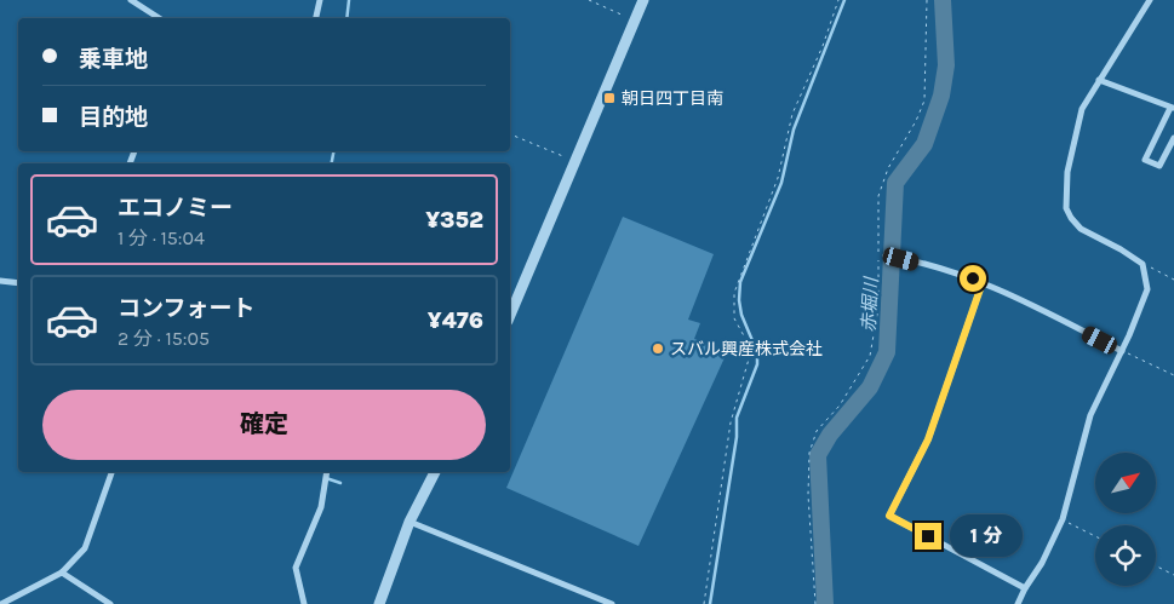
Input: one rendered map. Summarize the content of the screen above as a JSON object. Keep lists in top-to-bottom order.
{
  "water": ["赤堀川"],
  "places": {
    "transit": ["朝日四丁目南"],
    "other": ["スバル興産株式会社"]
  },
  "north": "top right",
  "page": {
    "banner": ["乗車地", "目的地"],
    "list": [
      {
        "name": "エコノミー",
        "note": "1 分 · 15:04",
        "value": "¥352"
      },
      {
        "name": "コンフォート",
        "note": "2 分 · 15:05",
        "value": "¥476"
      }
    ],
    "buttons": "確定",
    "bubble": "1 分"
  }
}
